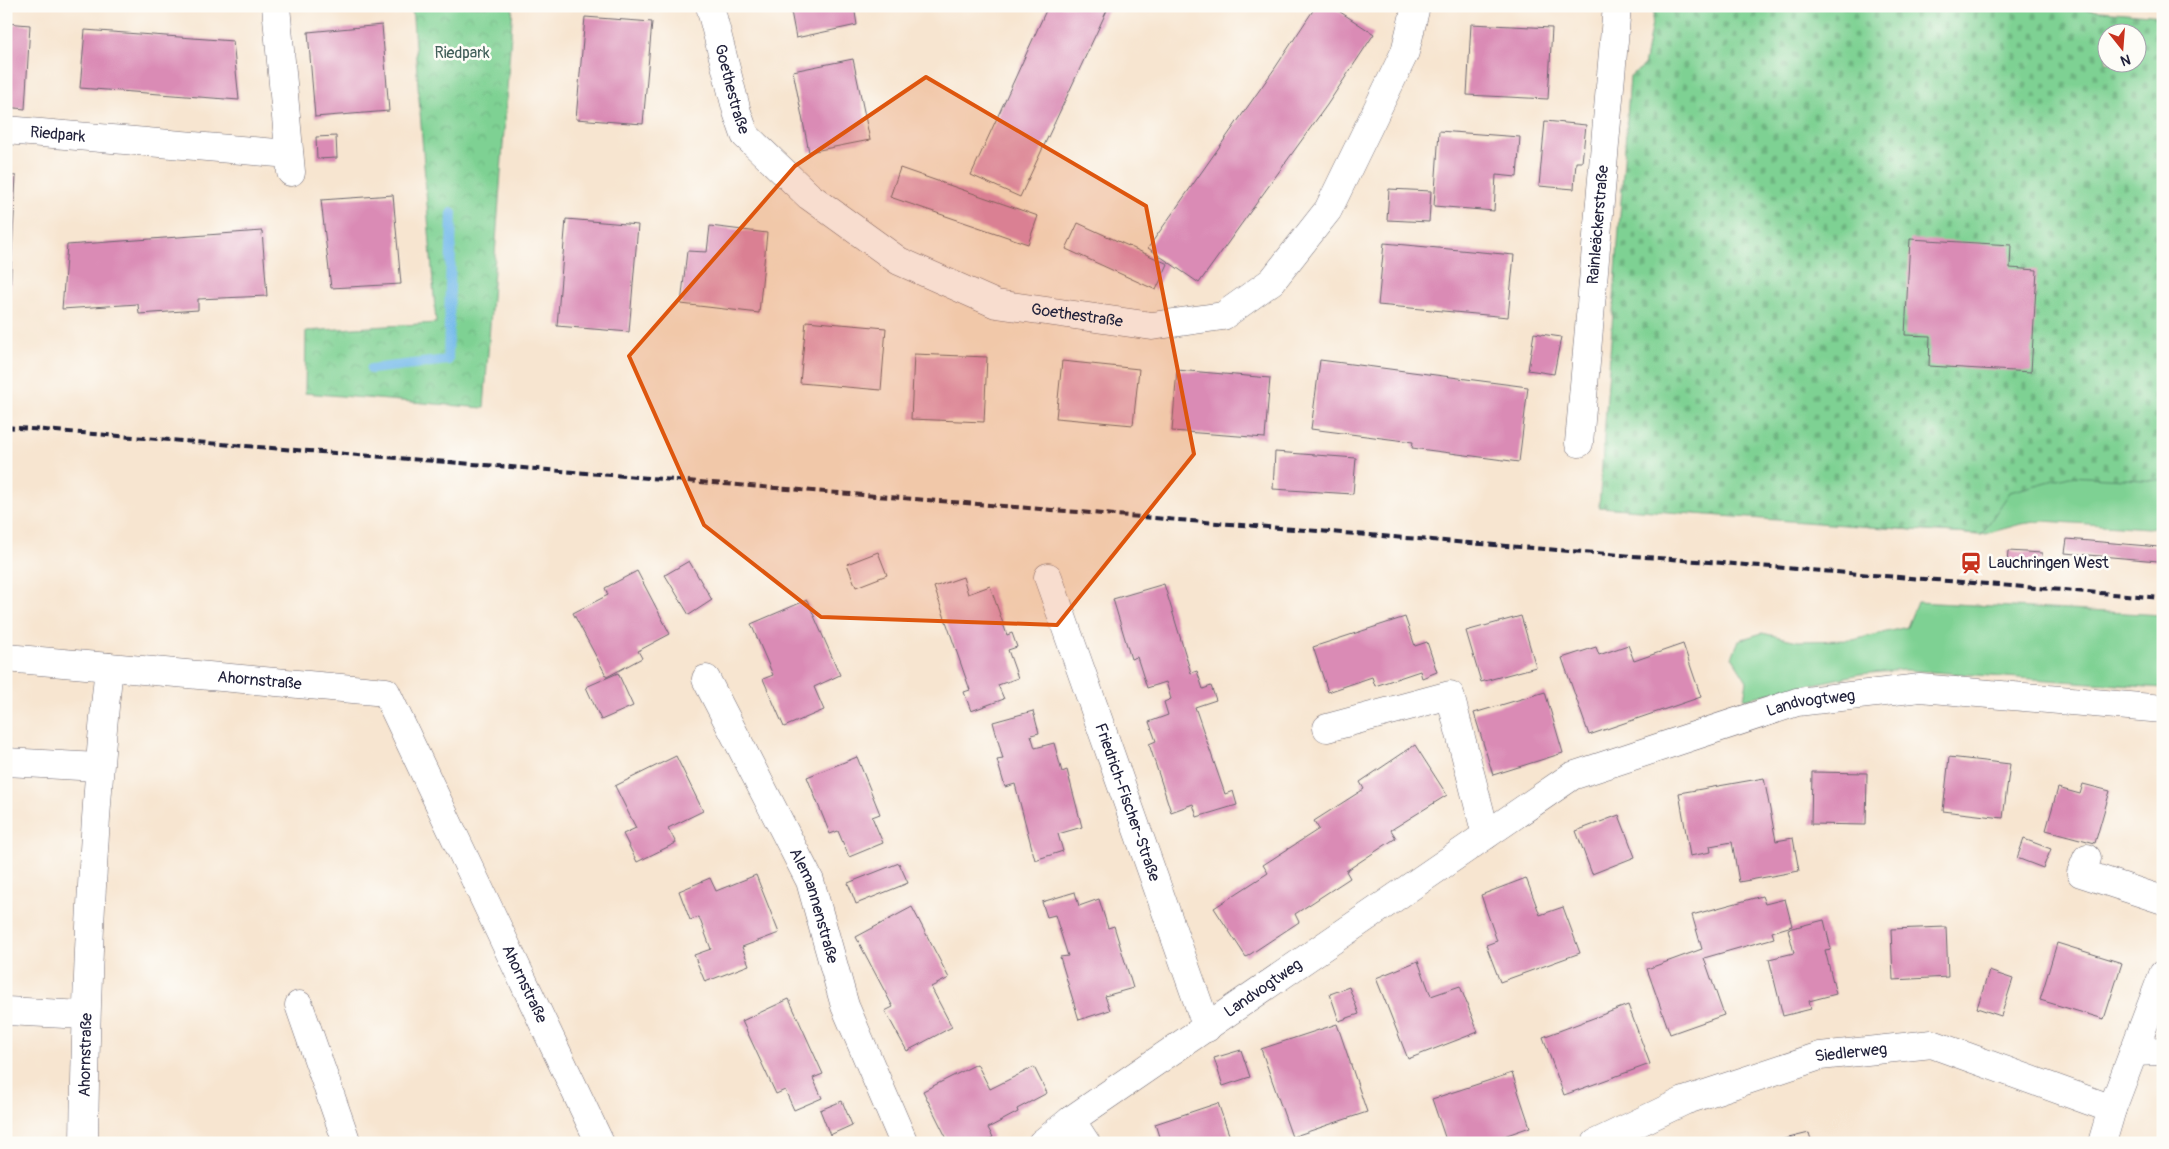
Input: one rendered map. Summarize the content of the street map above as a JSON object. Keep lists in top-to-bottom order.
{
  "streets": {
    "street": [
      "Goethestraße",
      "Riedpark",
      "Rainleäckerstraße",
      "Ahornstraße",
      "Landvogtweg",
      "Friedrich-Fischer-Straße",
      "Alemannenstraße",
      "Siedlerweg"
    ]
  },
  "crossings": [
    ["Landvogtweg", "Friedrich-Fischer-Straße"]
  ],
  "parks": ["Riedpark"],
  "places": {
    "station": ["Lauchringen West"]
  },
  "north": "bottom"
}
